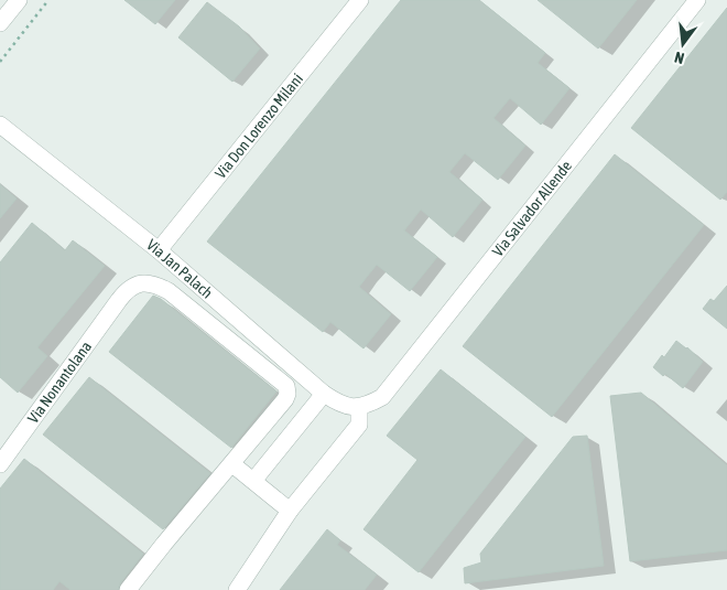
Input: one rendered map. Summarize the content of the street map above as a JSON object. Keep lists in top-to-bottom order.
{
  "streets": {
    "street": [
      "Via Don Lorenzo Milani",
      "Via Salvador Allende",
      "Via Jan Palach",
      "Via Nonantolana"
    ]
  },
  "crossings": [
    ["Via Don Lorenzo Milani", "Via Jan Palach"],
    ["Via Salvador Allende", "Via Jan Palach"]
  ],
  "north": "bottom"
}
